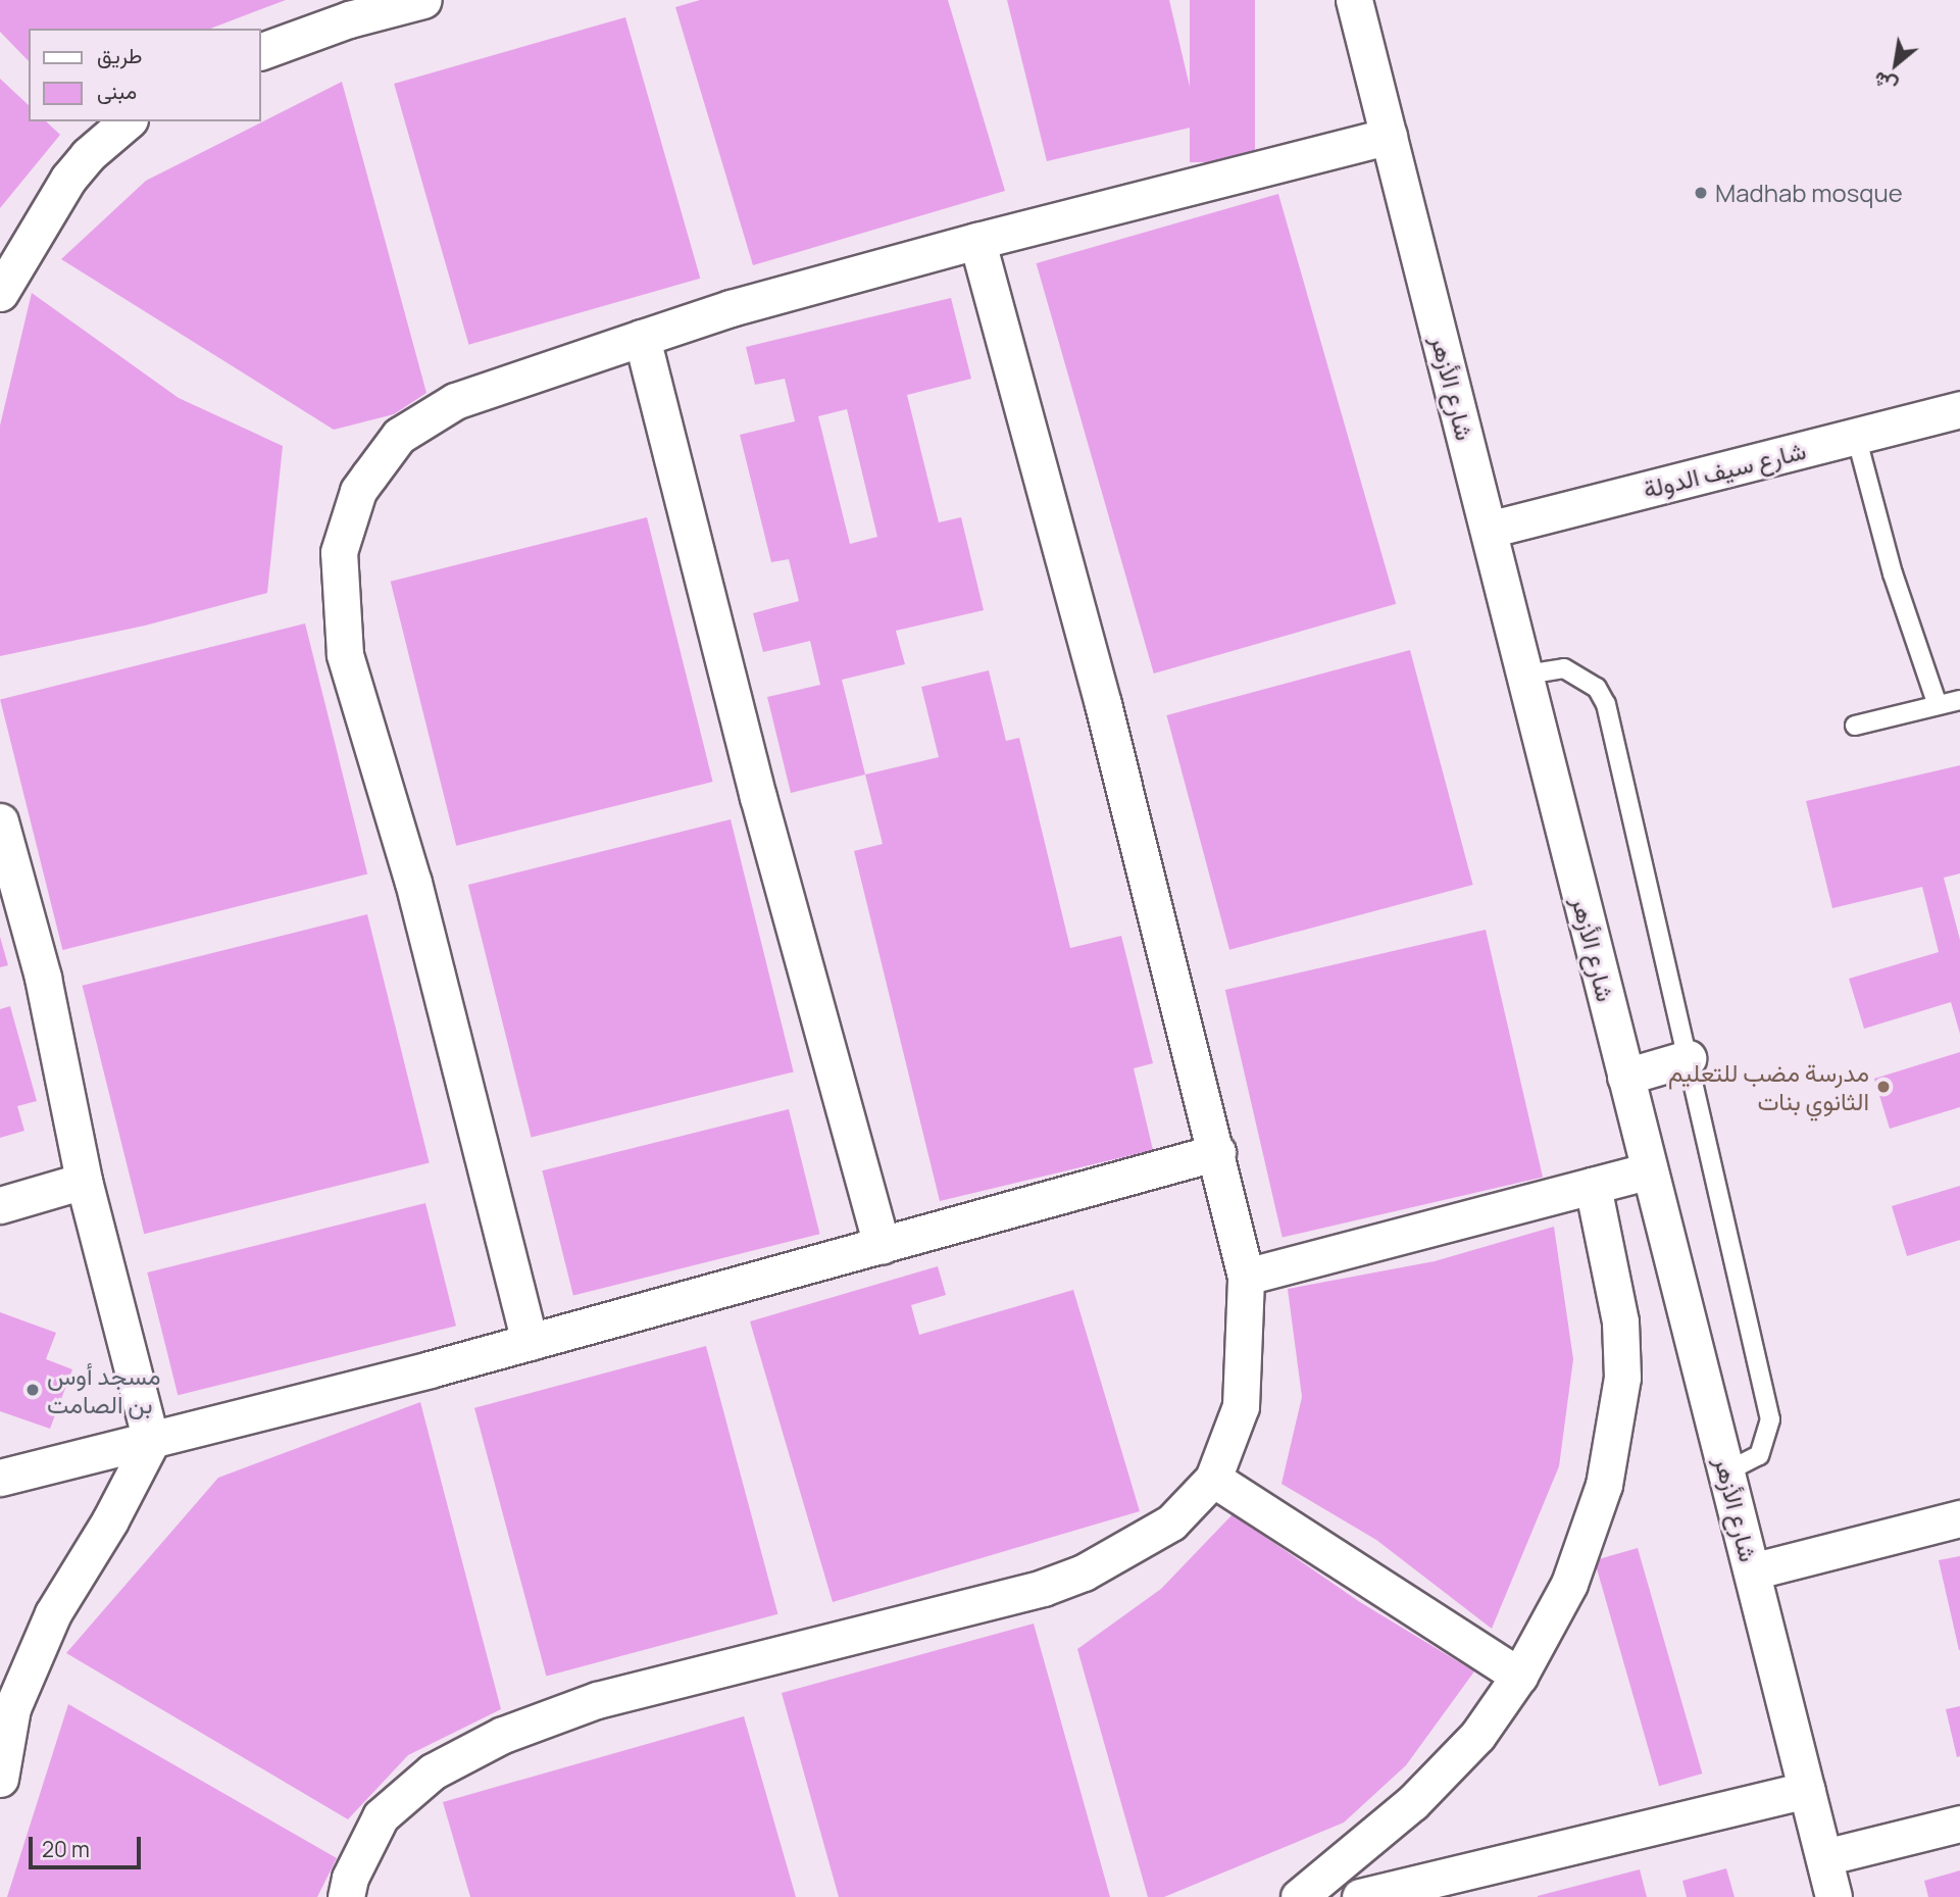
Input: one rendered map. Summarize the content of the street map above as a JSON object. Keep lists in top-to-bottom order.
{
  "streets": {
    "street": ["شارع الأزهر", "شارع سيف الدولة"]
  },
  "crossings": [
    ["شارع الأزهر", "شارع سيف الدولة"]
  ],
  "places": ["Madhab mosque", "مدرسة مضب للتعليم الثانوي بنات", "مسجد أوس بن الصامت"],
  "legend": ["طريق", "مبنى"],
  "scale_bar": "20 m",
  "north": "bottom left"
}
